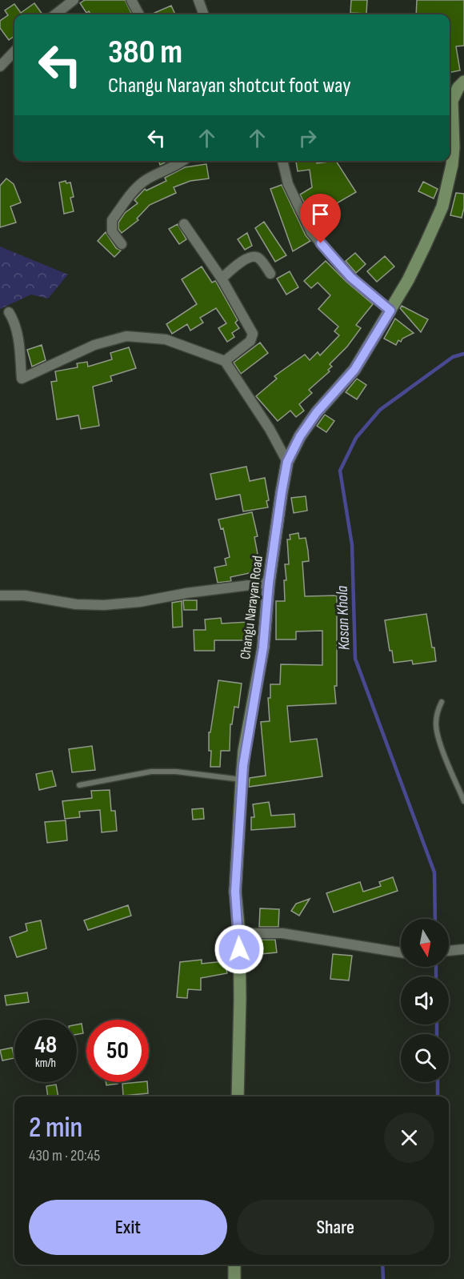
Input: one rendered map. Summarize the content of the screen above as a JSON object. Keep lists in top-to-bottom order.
{
  "streets": {
    "main road": ["Changu Narayan Road"]
  },
  "water": ["Kasan Khola"],
  "north": "bottom",
  "page": {
    "turn": ["380 m", "Changu Narayan shotcut foot way"],
    "speed": "48 km/h",
    "limit": "50",
    "heading": ["2 min", "430 m · 20:45"],
    "buttons": ["Exit", "Share"]
  }
}
